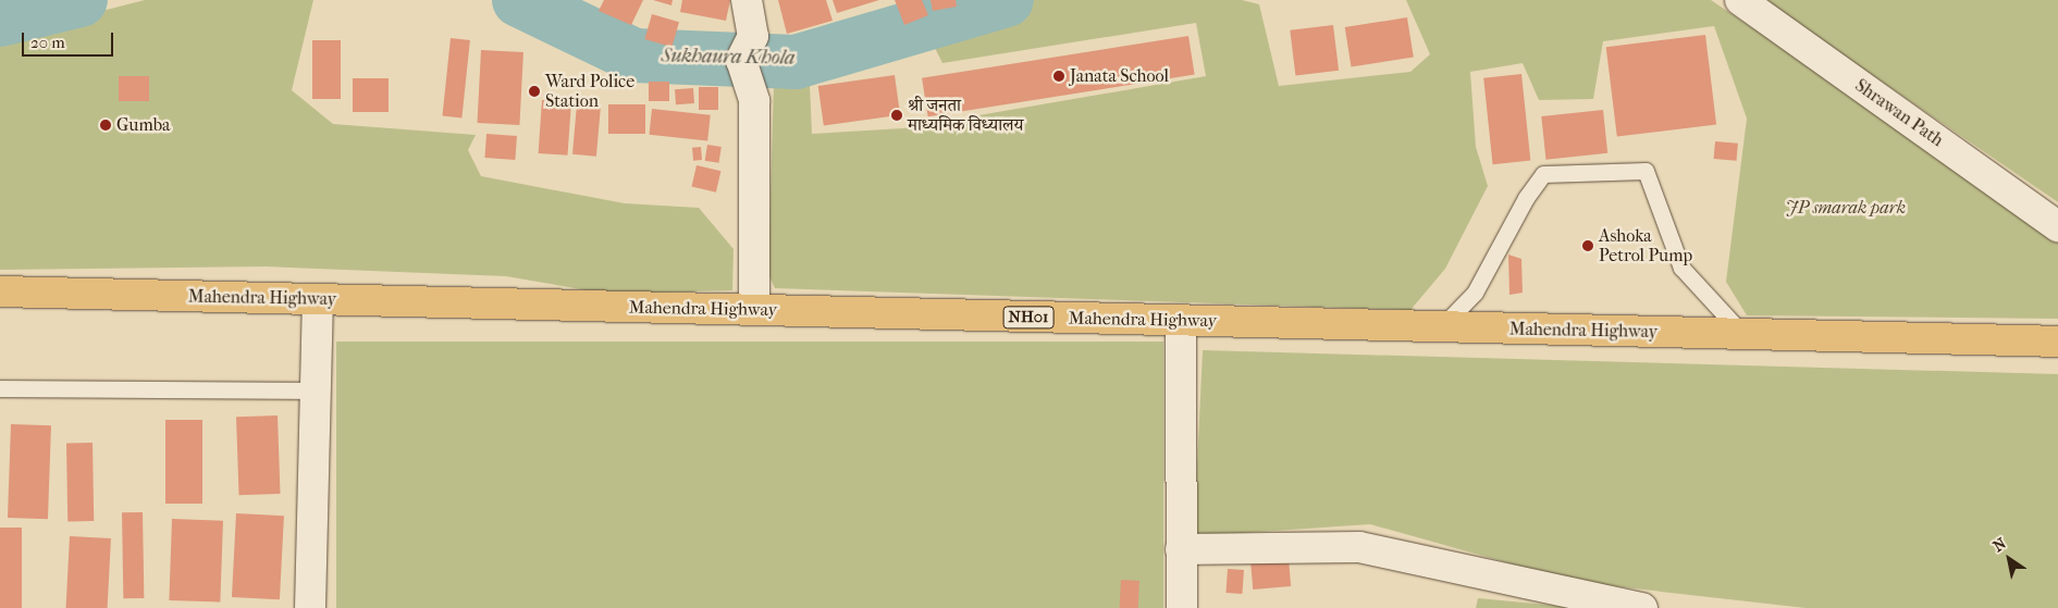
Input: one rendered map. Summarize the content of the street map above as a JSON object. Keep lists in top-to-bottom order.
{
  "streets": {
    "highway": ["Mahendra Highway", "NH01"],
    "street": ["Shrawan Path"]
  },
  "water": ["Sukhaura Khola"],
  "parks": ["JP smarak park"],
  "places": [
    "Janata School",
    "Ward Police Station",
    "श्री जनता माध्यमिक विध्यालय",
    "Gumba",
    "Ashoka Petrol Pump"
  ],
  "scale_bar": "20 m",
  "north": "top left"
}
